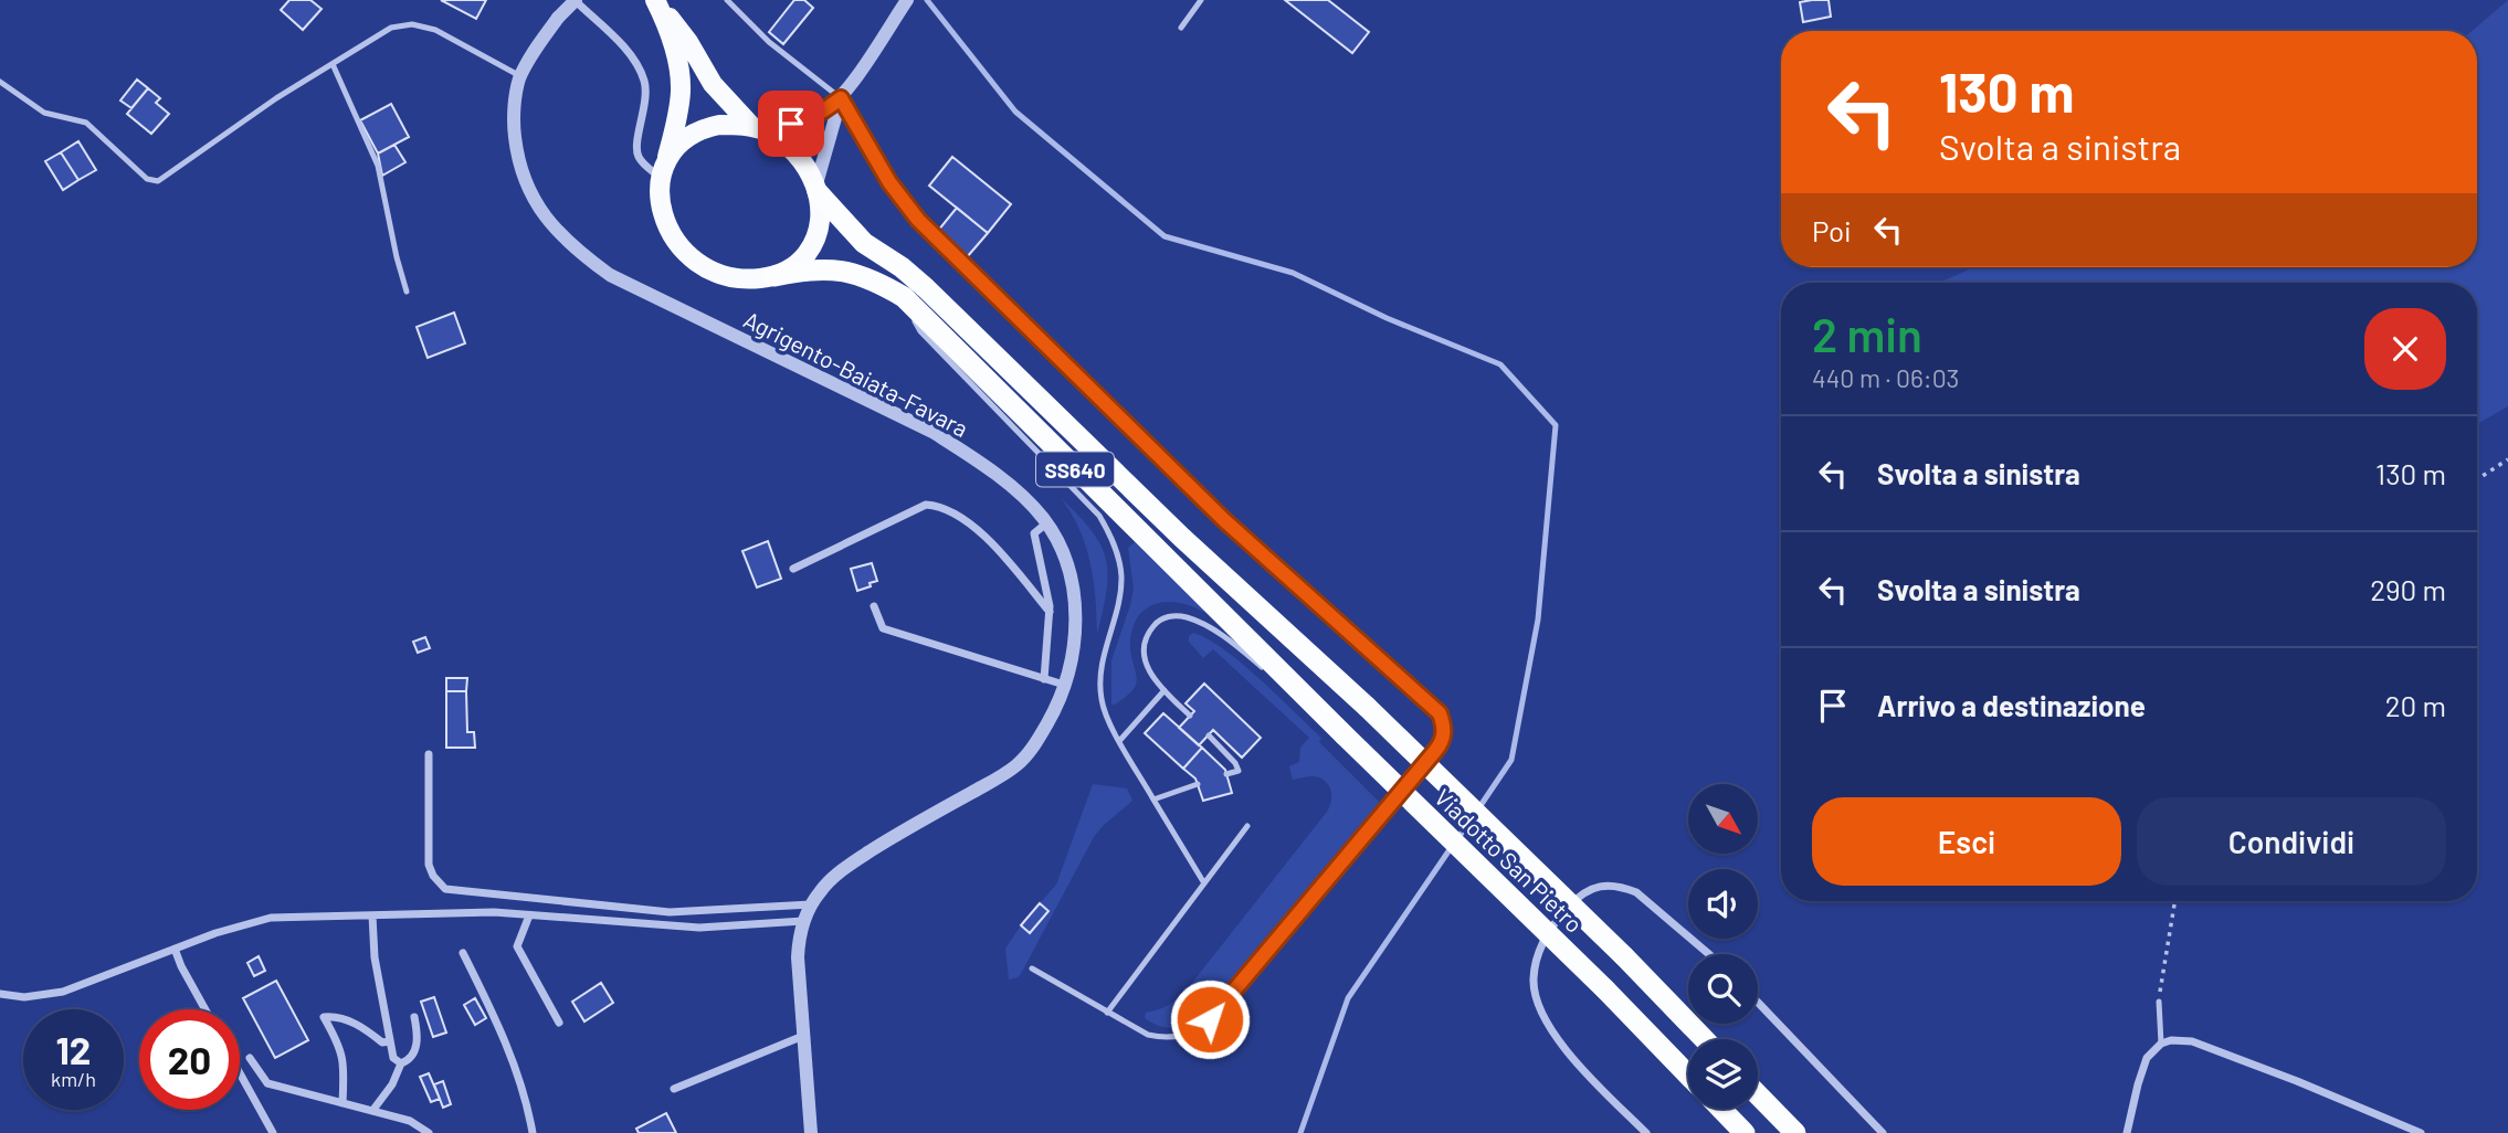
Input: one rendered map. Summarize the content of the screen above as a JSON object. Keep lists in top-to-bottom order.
{
  "streets": {
    "highway": ["SS640", "Viadotto San Pietro"],
    "street": ["Agrigento-Baiata-Favara"]
  },
  "crossings": [
    ["SS640", "Viadotto San Pietro"]
  ],
  "north": "bottom right",
  "page": {
    "turn": ["130 m", "Svolta a sinistra"],
    "then": "Poi",
    "heading": ["2 min", "440 m · 06:03"],
    "list": [
      {
        "name": "Svolta a sinistra",
        "value": "130 m"
      },
      {
        "name": "Svolta a sinistra",
        "value": "290 m"
      },
      {
        "name": "Arrivo a destinazione",
        "value": "20 m"
      }
    ],
    "buttons": ["Esci", "Condividi"],
    "speed": "12 km/h",
    "limit": "20"
  }
}
